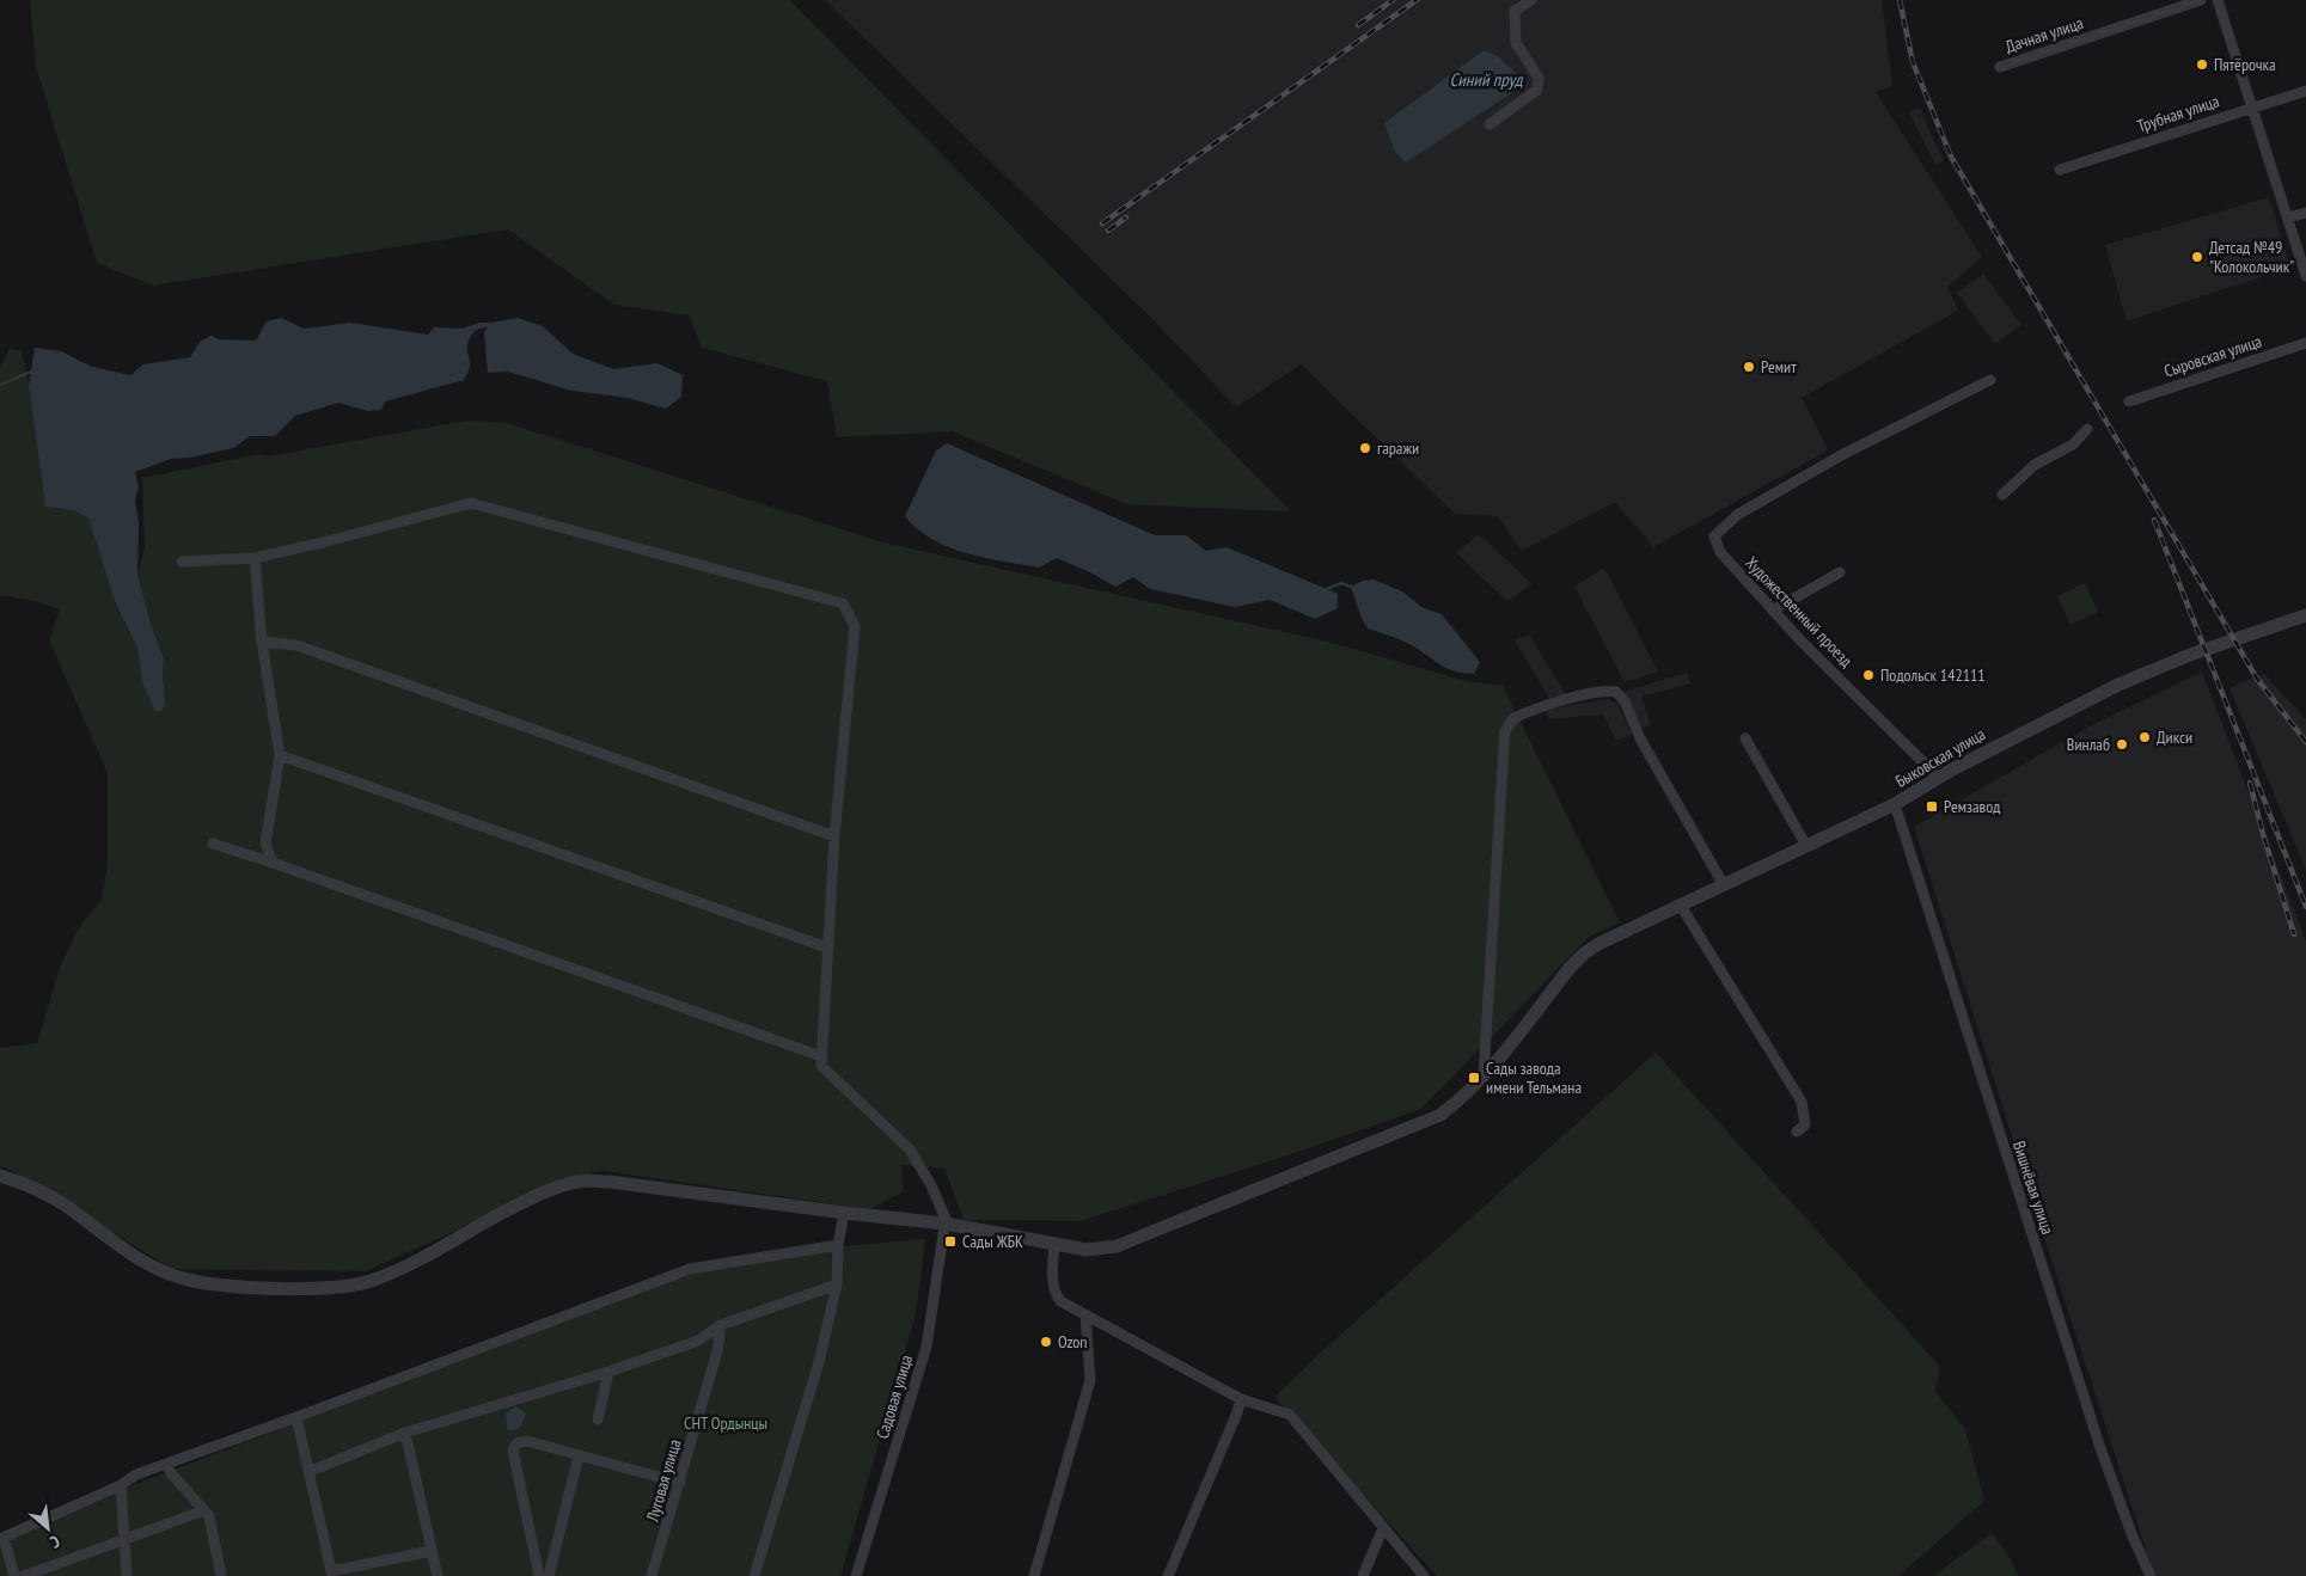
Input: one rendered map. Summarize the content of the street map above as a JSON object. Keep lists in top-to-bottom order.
{
  "streets": {
    "street": [
      "Дачная улица",
      "Трубная улица",
      "Сыровская улица",
      "Художественный проезд",
      "Быковская улица",
      "Вишнёвая улица",
      "Садовая улица",
      "Луговая улица"
    ]
  },
  "crossings": [
    ["Художественный проезд", "Быковская улица"],
    ["Быковская улица", "Вишнёвая улица"],
    ["Быковская улица", "Садовая улица"]
  ],
  "water": ["Синий пруд"],
  "parks": ["СНТ Ордынцы"],
  "places": {
    "other": [
      "Пятёрочка",
      "Детсад №49 \"Колокольчик\"",
      "Ремит",
      "гаражи",
      "Подольск 142111",
      "Дикси",
      "Винлаб",
      "Ozon"
    ],
    "transit": ["Ремзавод", "Сады завода имени Тельмана", "Сады ЖБК"]
  },
  "north": "bottom right"
}
